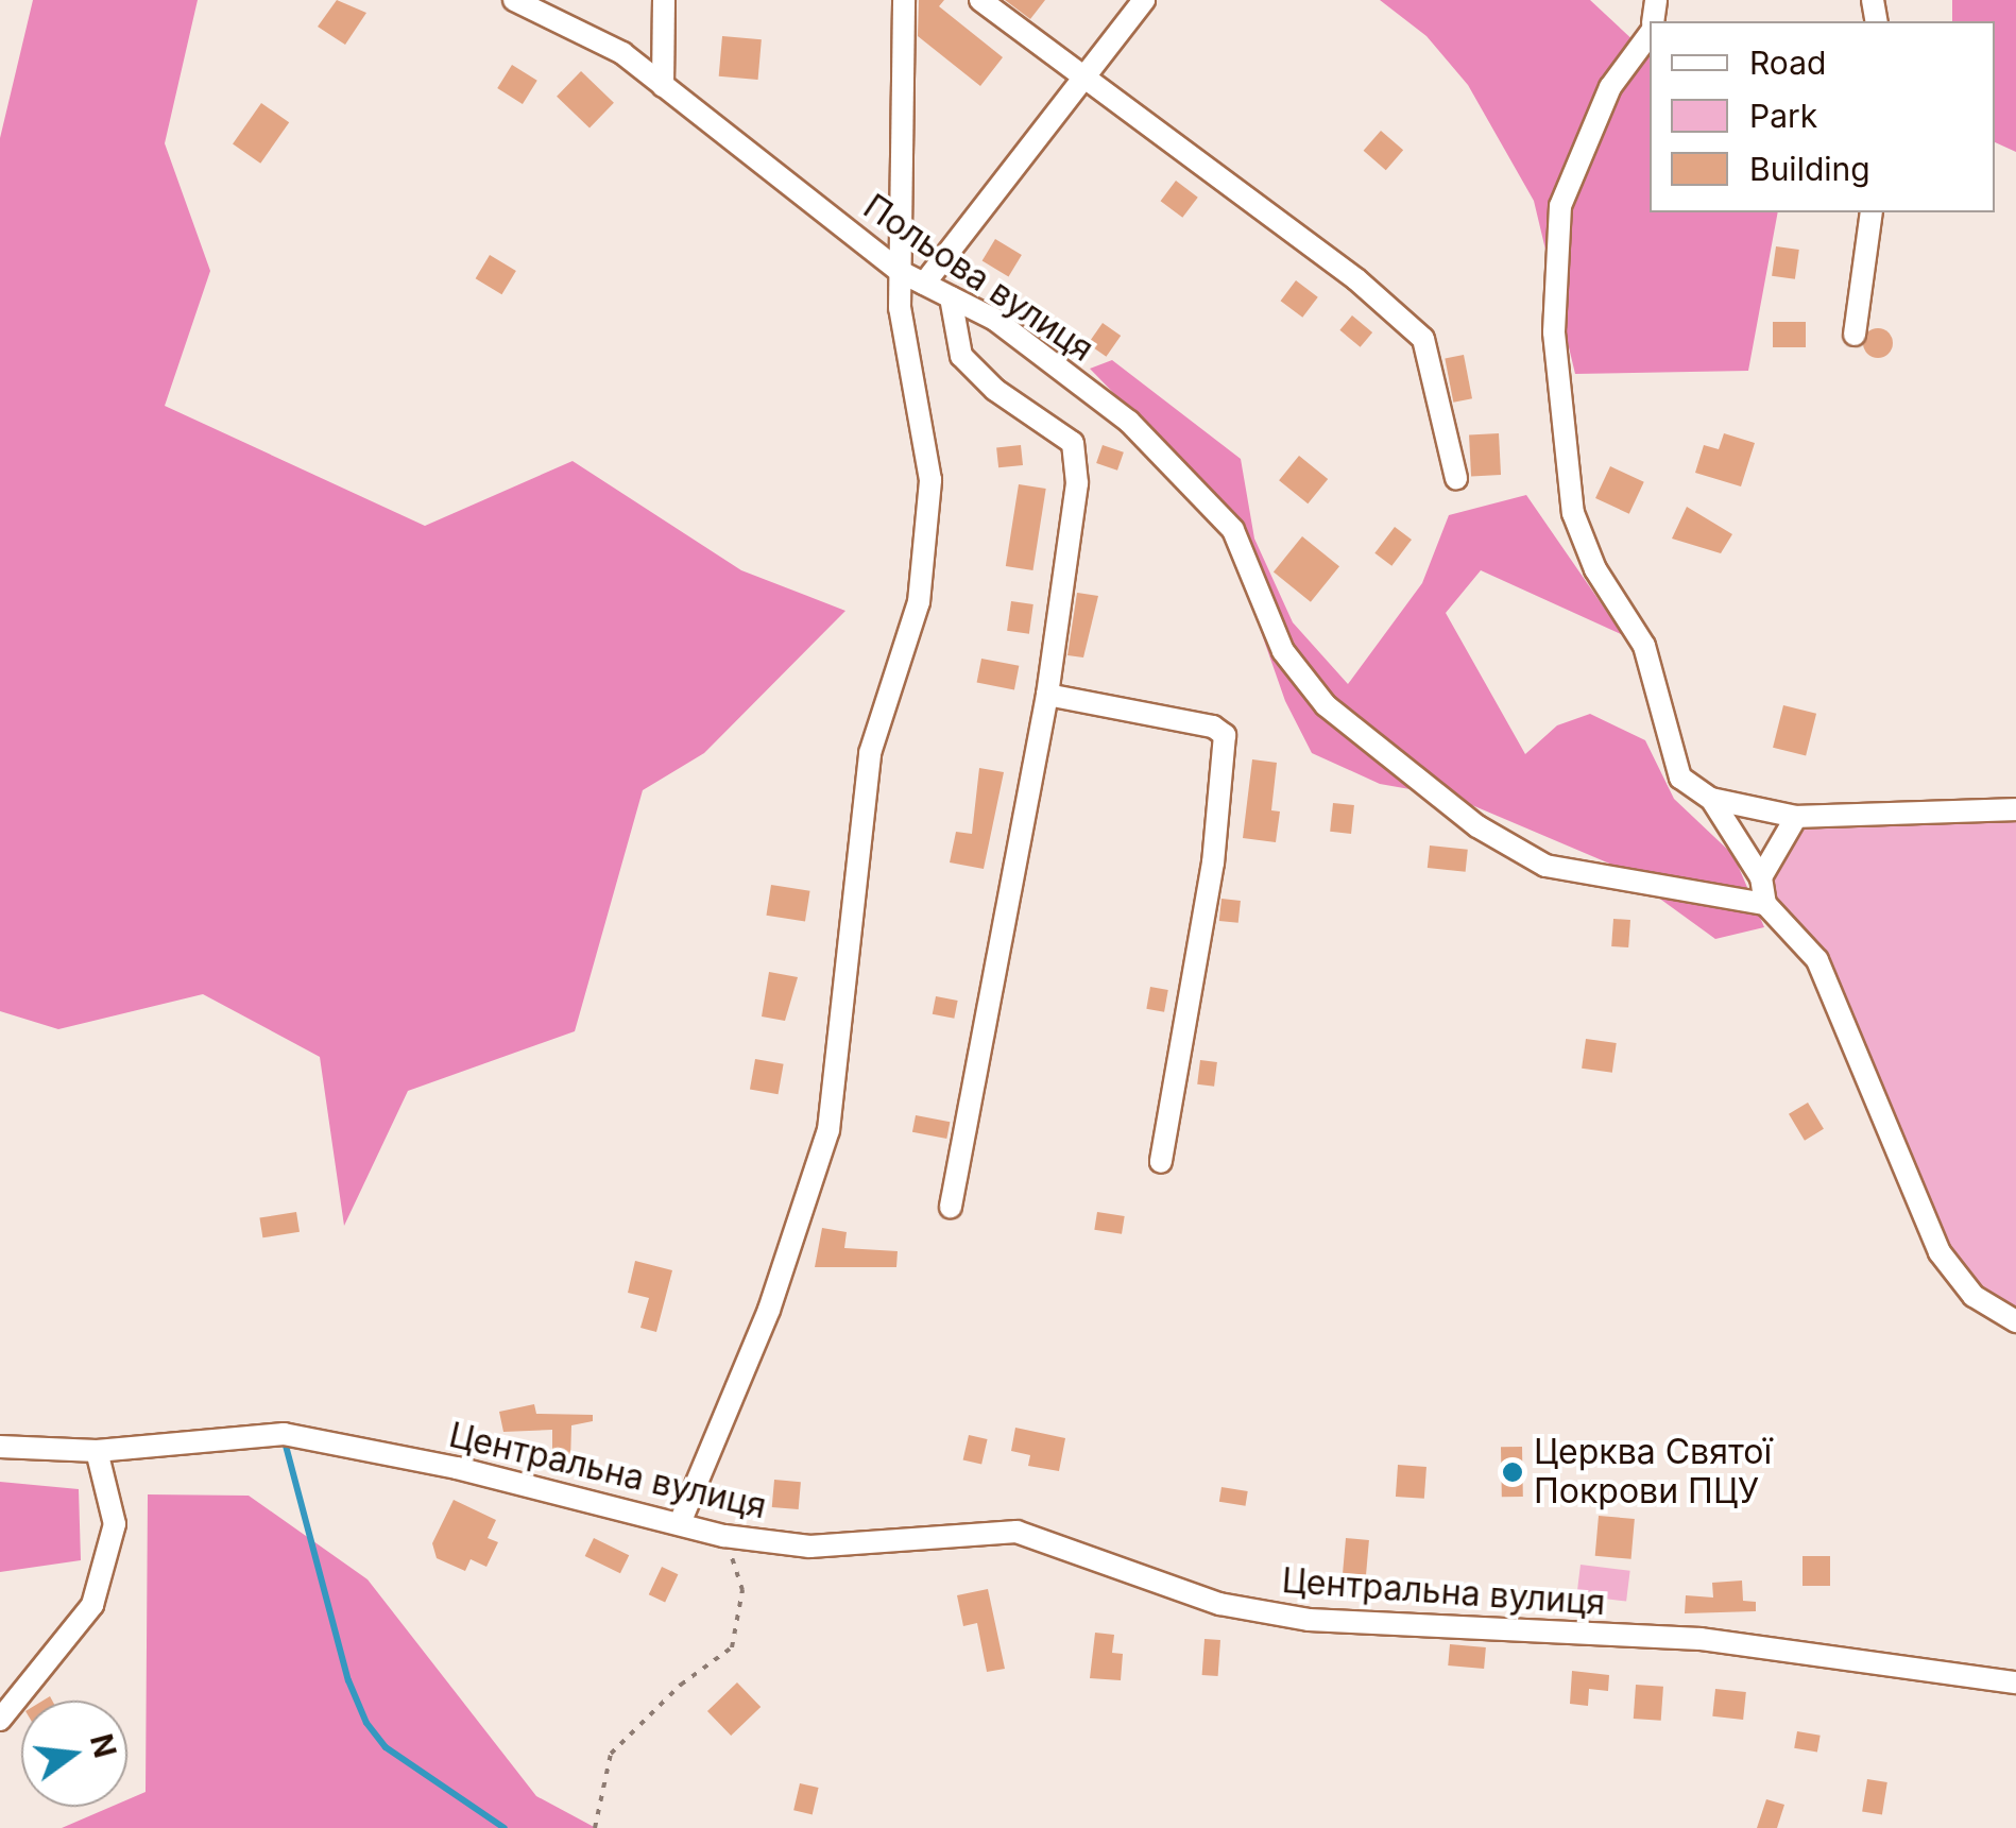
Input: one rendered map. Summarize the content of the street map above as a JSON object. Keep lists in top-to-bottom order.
{
  "streets": {
    "street": ["Польова вулиця", "Центральна вулиця"]
  },
  "places": ["Церква Святої Покрови ПЦУ"],
  "legend": ["Road", "Park", "Building"],
  "north": "right"
}
